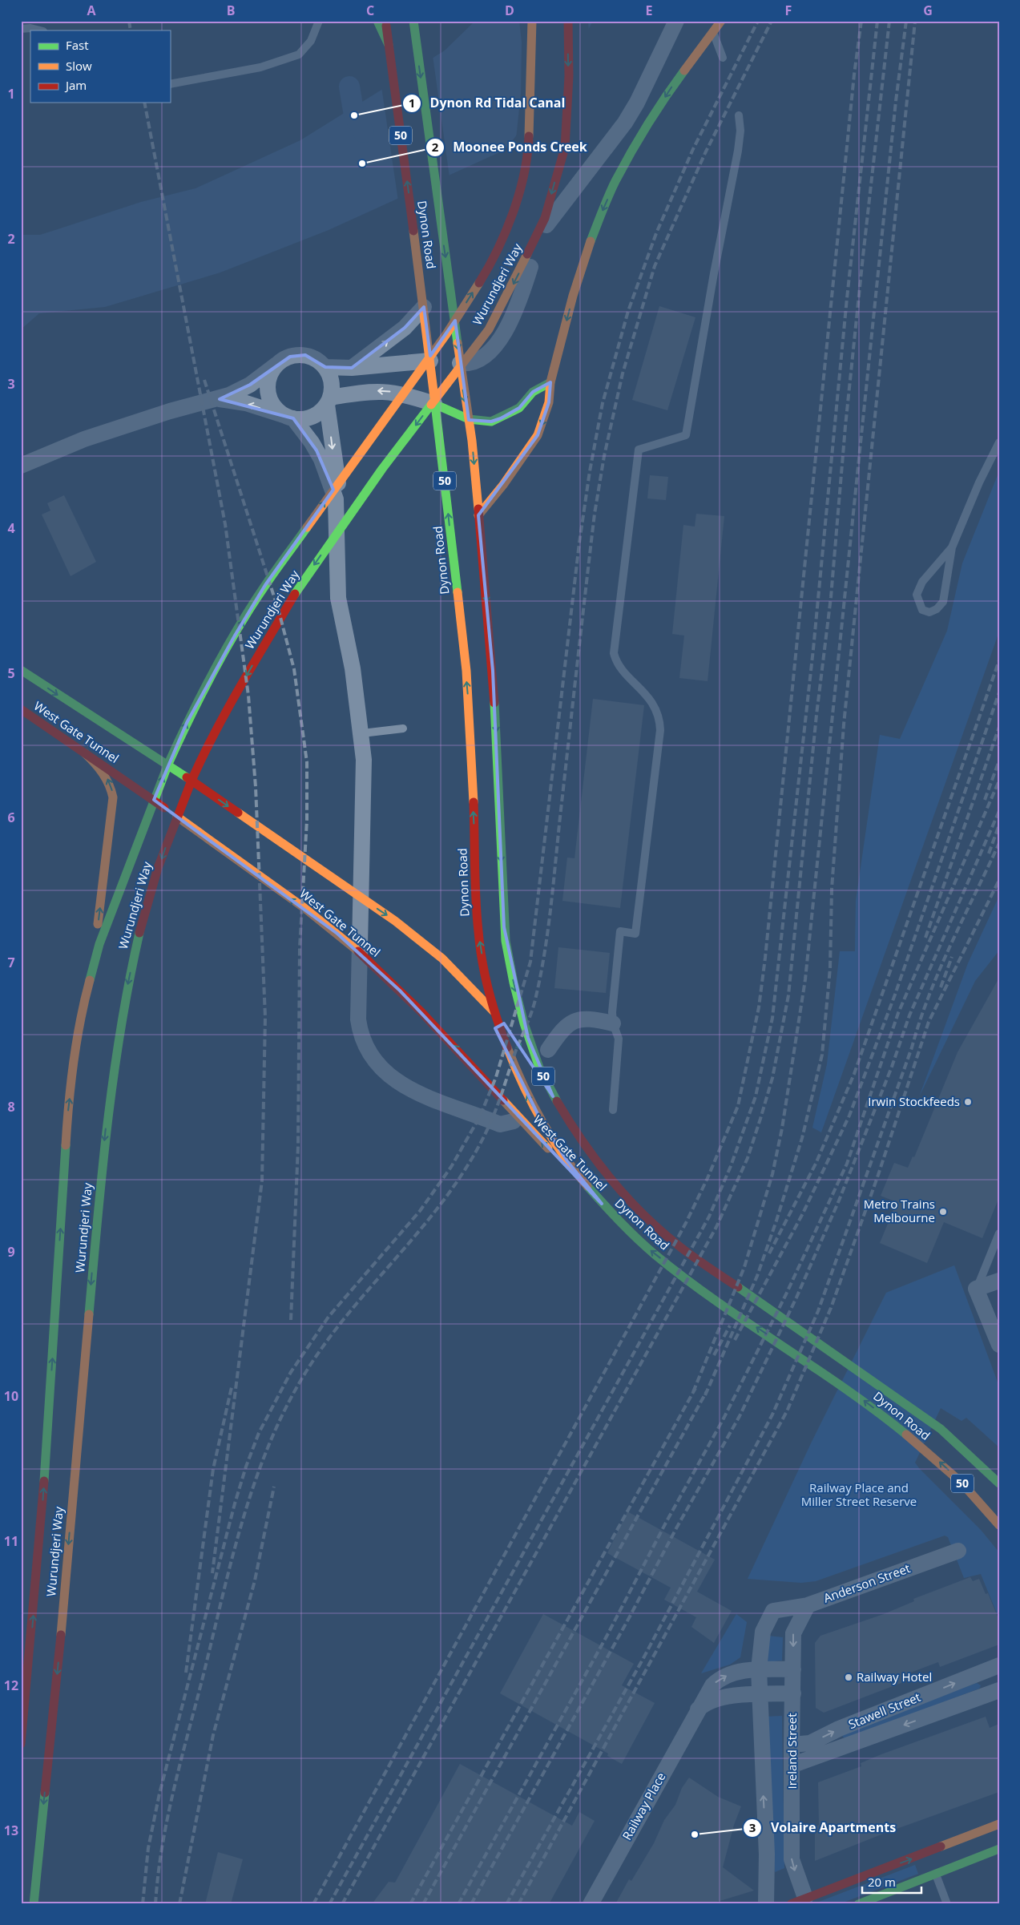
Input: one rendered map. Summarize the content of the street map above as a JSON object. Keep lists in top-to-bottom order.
{
  "streets": {
    "main road": [
      "50",
      "Dynon Road",
      "Wurundjeri Way",
      "West Gate Tunnel"
    ],
    "street": [
      "Anderson Street",
      "Stawell Street",
      "Ireland Street",
      "Railway Place"
    ]
  },
  "crossings": [
    ["Dynon Road", "West Gate Tunnel"],
    ["Wurundjeri Way", "West Gate Tunnel"],
    ["Anderson Street", "Ireland Street"],
    ["Anderson Street", "Railway Place"],
    ["Stawell Street", "Ireland Street"],
    ["Ireland Street", "Railway Place"]
  ],
  "parks": ["Railway Place and Miller Street Reserve"],
  "places": [
    "Dynon Rd Tidal Canal",
    "Moonee Ponds Creek",
    "Irwin Stockfeeds",
    "Metro Trains Melbourne",
    "Railway Hotel",
    "Volaire Apartments"
  ],
  "legend": ["Fast", "Slow", "Jam"],
  "scale_bar": "20 m",
  "grid": {
    "columns": [
      "A",
      "B",
      "C",
      "D",
      "E",
      "F",
      "G"
    ],
    "rows": [
      "1",
      "2",
      "3",
      "4",
      "5",
      "6",
      "7",
      "8",
      "9",
      "10",
      "11",
      "12",
      "13"
    ]
  }
}
